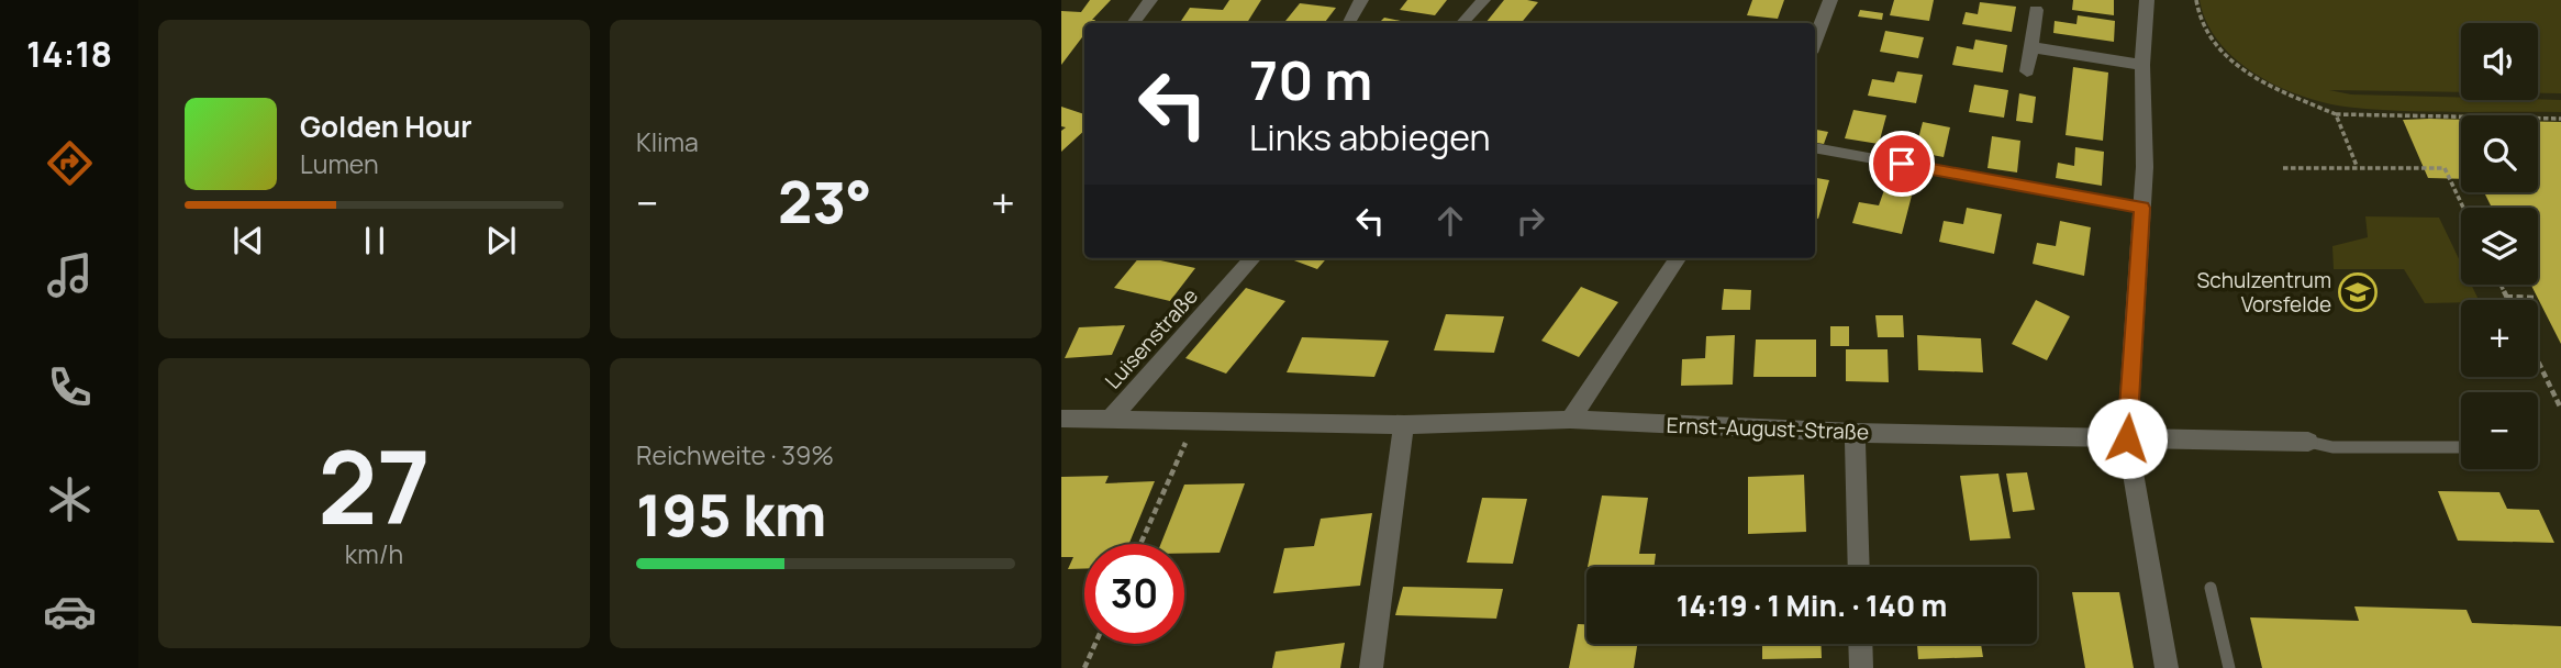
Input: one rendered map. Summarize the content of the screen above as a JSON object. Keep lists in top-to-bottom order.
{
  "streets": {
    "street": ["Luisenstraße", "Ernst-August-Straße"]
  },
  "crossings": [
    ["Luisenstraße", "Ernst-August-Straße"]
  ],
  "places": {
    "school or university": ["Schulzentrum Vorsfelde"]
  },
  "page": {
    "tabs": "14:18",
    "tile": [
      "Klima",
      ["27", "km/h"],
      ["Reichweite · 39%", "195 km"]
    ],
    "map_buttons": ["+", "−"],
    "turn": ["70 m", "Links abbiegen"],
    "song": ["Golden Hour", "Lumen"],
    "heat": ["−", "23°", "+"],
    "limit": "30",
    "trip": "14:19 · 1 Min. · 140 m"
  }
}
